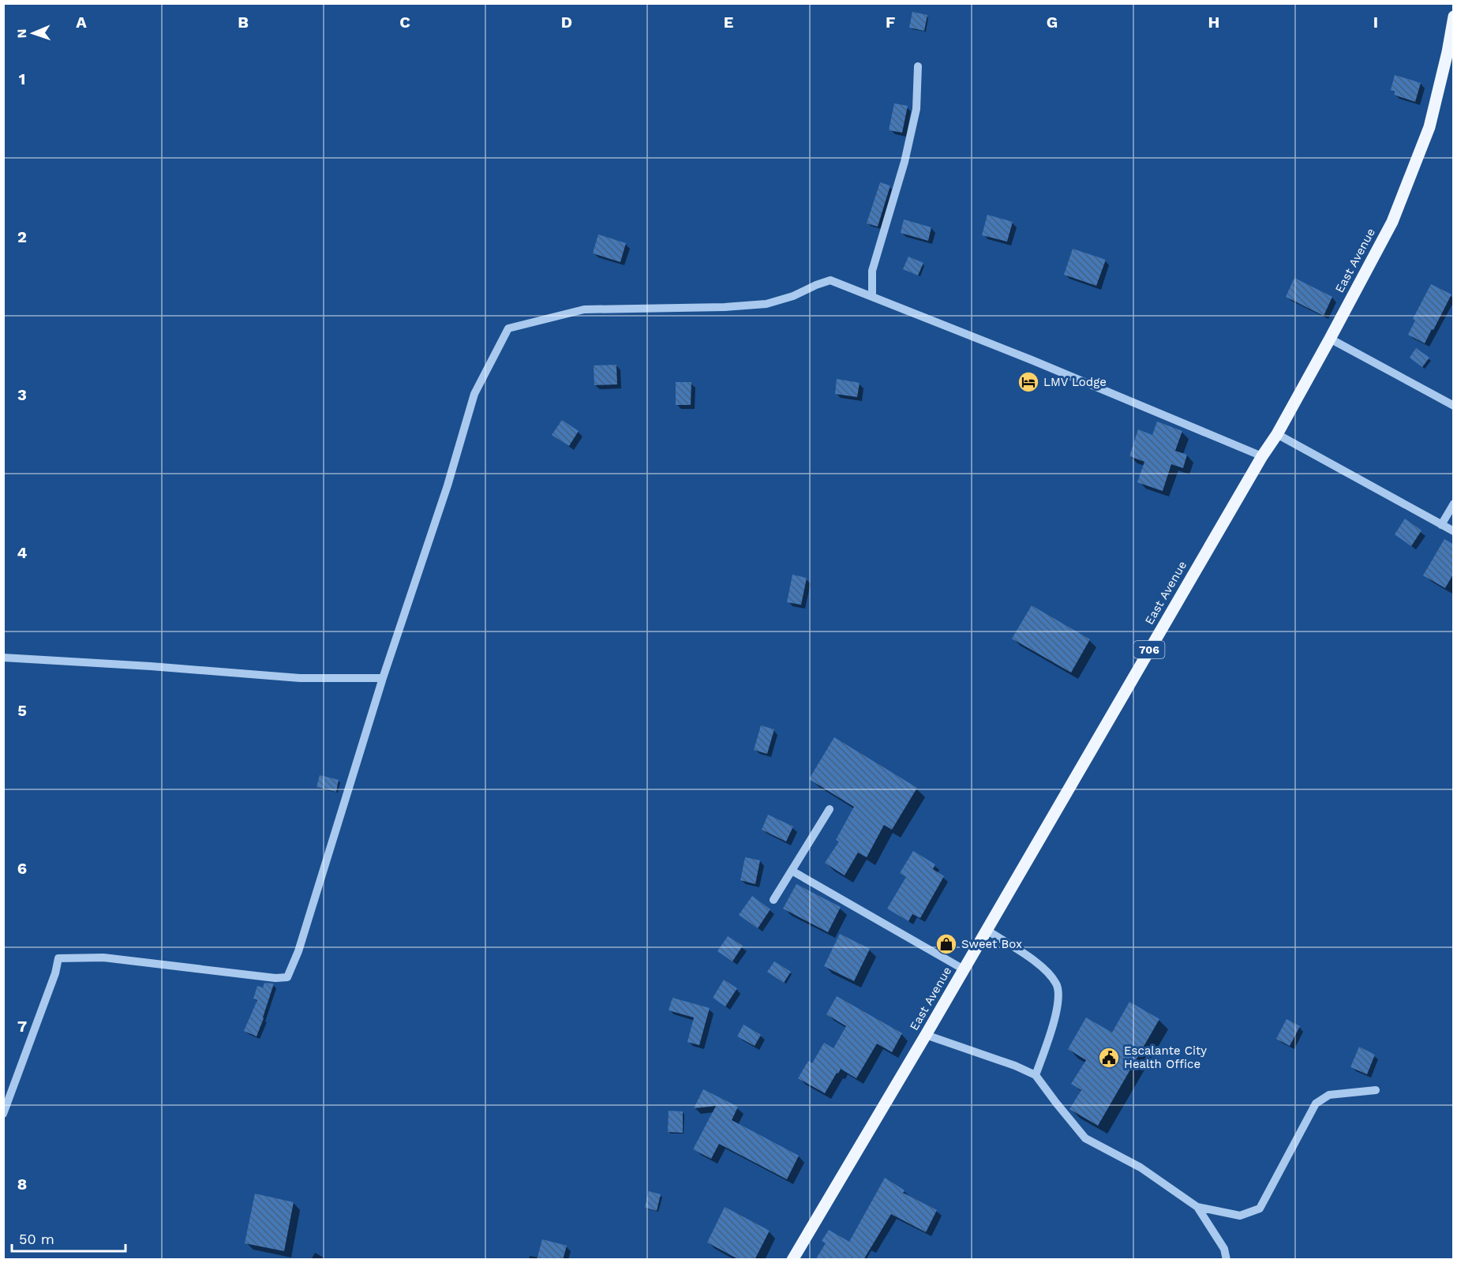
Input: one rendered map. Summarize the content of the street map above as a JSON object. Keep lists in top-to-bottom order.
{
  "streets": {
    "main road": ["East Avenue", "706"]
  },
  "places": {
    "hotel": ["LMV Lodge"],
    "shop": ["Sweet Box"],
    "public building": ["Escalante City Health Office"]
  },
  "scale_bar": "50 m",
  "north": "left",
  "grid": {
    "columns": [
      "A",
      "B",
      "C",
      "D",
      "E",
      "F",
      "G",
      "H",
      "I"
    ],
    "rows": [
      "1",
      "2",
      "3",
      "4",
      "5",
      "6",
      "7",
      "8"
    ]
  }
}
